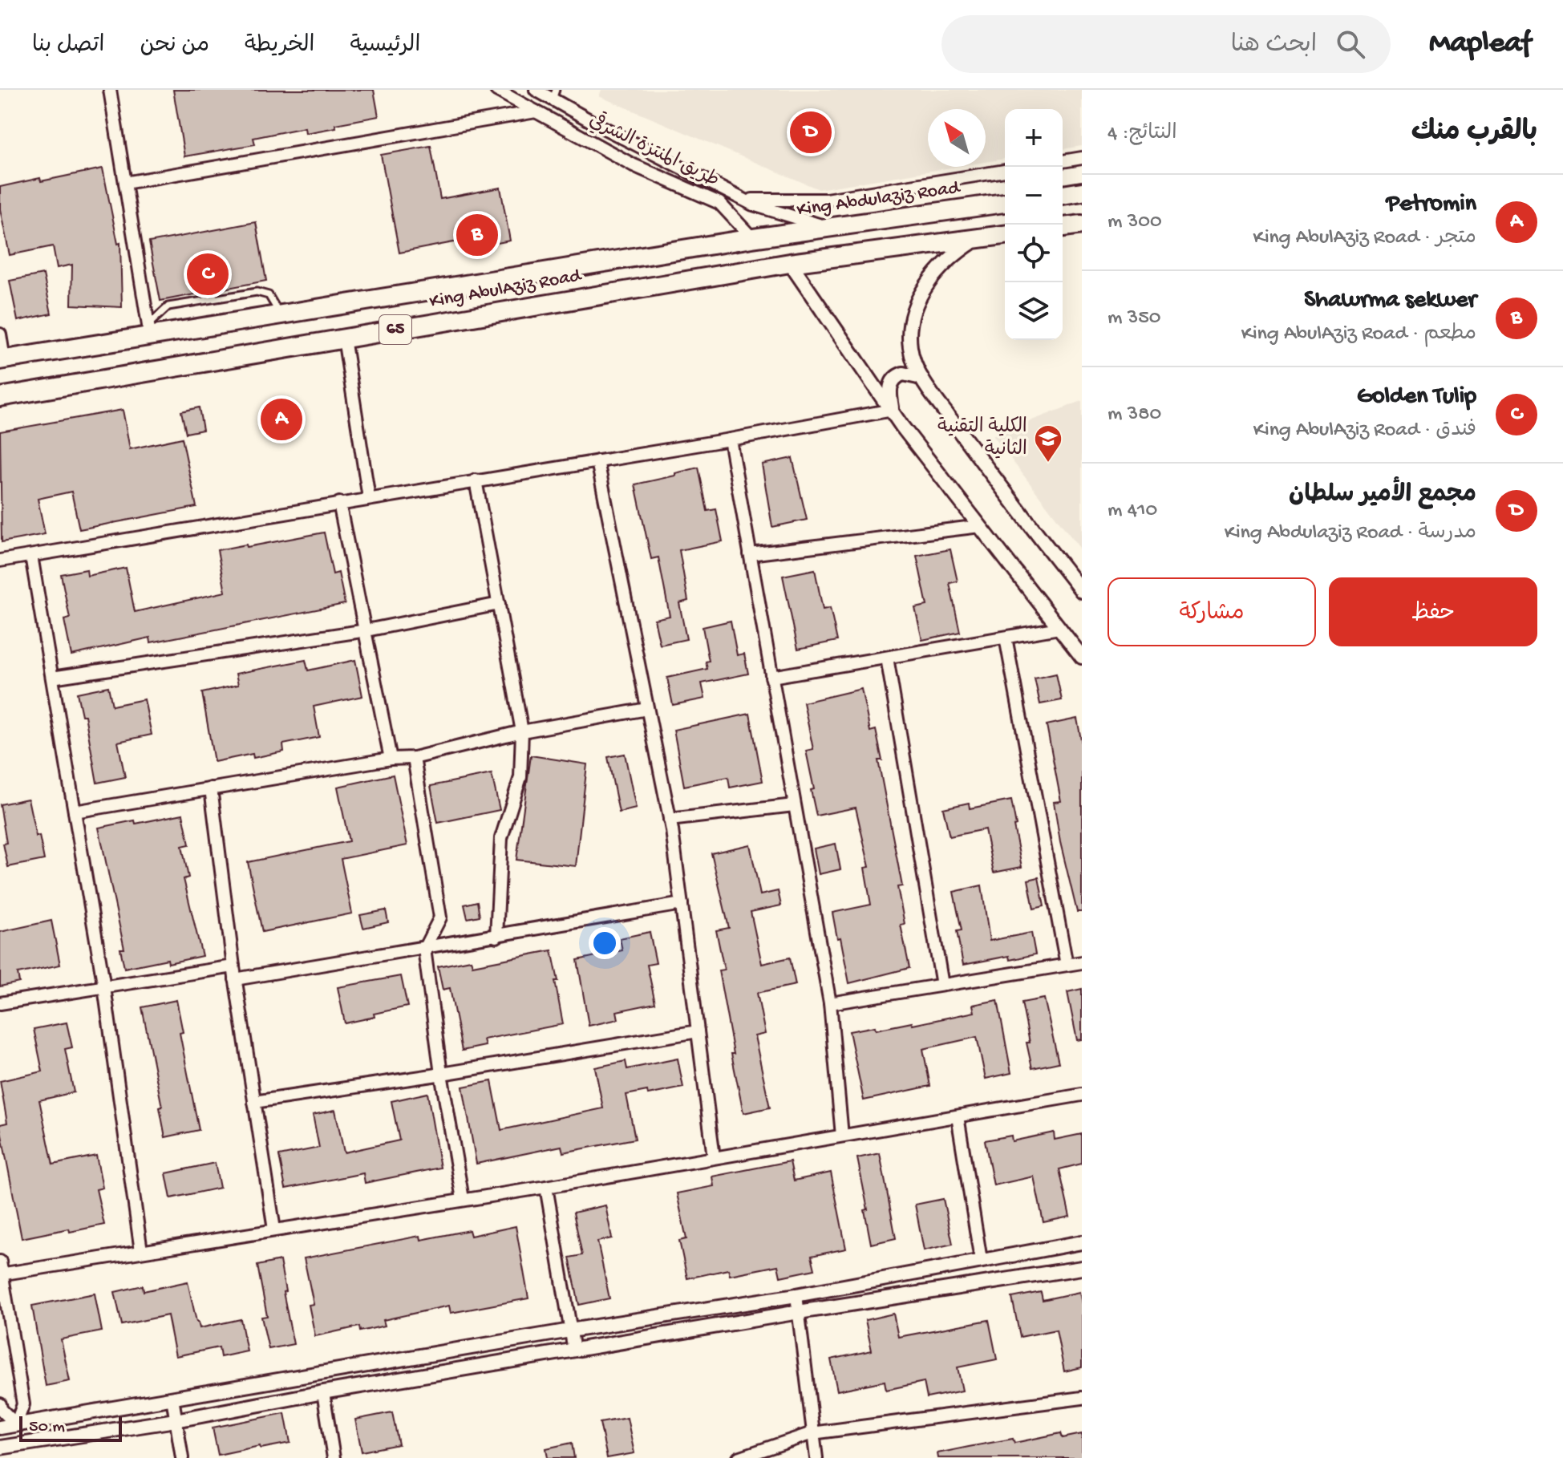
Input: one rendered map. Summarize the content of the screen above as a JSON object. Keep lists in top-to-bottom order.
{
  "streets": {
    "highway": ["King Abdulaziz Road", "King AbulAziz Road", "65"],
    "street": ["طريق المنتزة الشرقي"]
  },
  "crossings": [
    ["طريق المنتزة الشرقي", "King Abdulaziz Road"],
    ["طريق المنتزة الشرقي", "King AbulAziz Road"],
    ["King Abdulaziz Road", "King AbulAziz Road"]
  ],
  "places": {
    "school or university": ["الكلية التقنية الثانية"]
  },
  "scale_bar": "50 m",
  "north": "top left",
  "page": {
    "header": "Mapleaf",
    "search": "ابحث هنا",
    "nav": [
      "الرئيسية",
      "الخريطة",
      "من نحن",
      "اتصل بنا"
    ],
    "heading": ["بالقرب منك", "النتائج: 4"],
    "pins": [
      "D",
      "B",
      "C",
      "A"
    ],
    "map_buttons": ["+", "−"],
    "list": [
      {
        "mark": "A",
        "name": "Petromin",
        "note": "متجر · King AbulAziz Road",
        "value": "300 m"
      },
      {
        "mark": "B",
        "name": "Shawrma sekwer",
        "note": "مطعم · King AbulAziz Road",
        "value": "350 m"
      },
      {
        "mark": "C",
        "name": "Golden Tulip",
        "note": "فندق · King AbulAziz Road",
        "value": "380 m"
      },
      {
        "mark": "D",
        "name": "مجمع الأمير سلطان",
        "note": "مدرسة · King Abdulaziz Road",
        "value": "410 m"
      }
    ],
    "buttons": ["حفظ", "مشاركة"],
    "scale": "50 m"
  }
}
